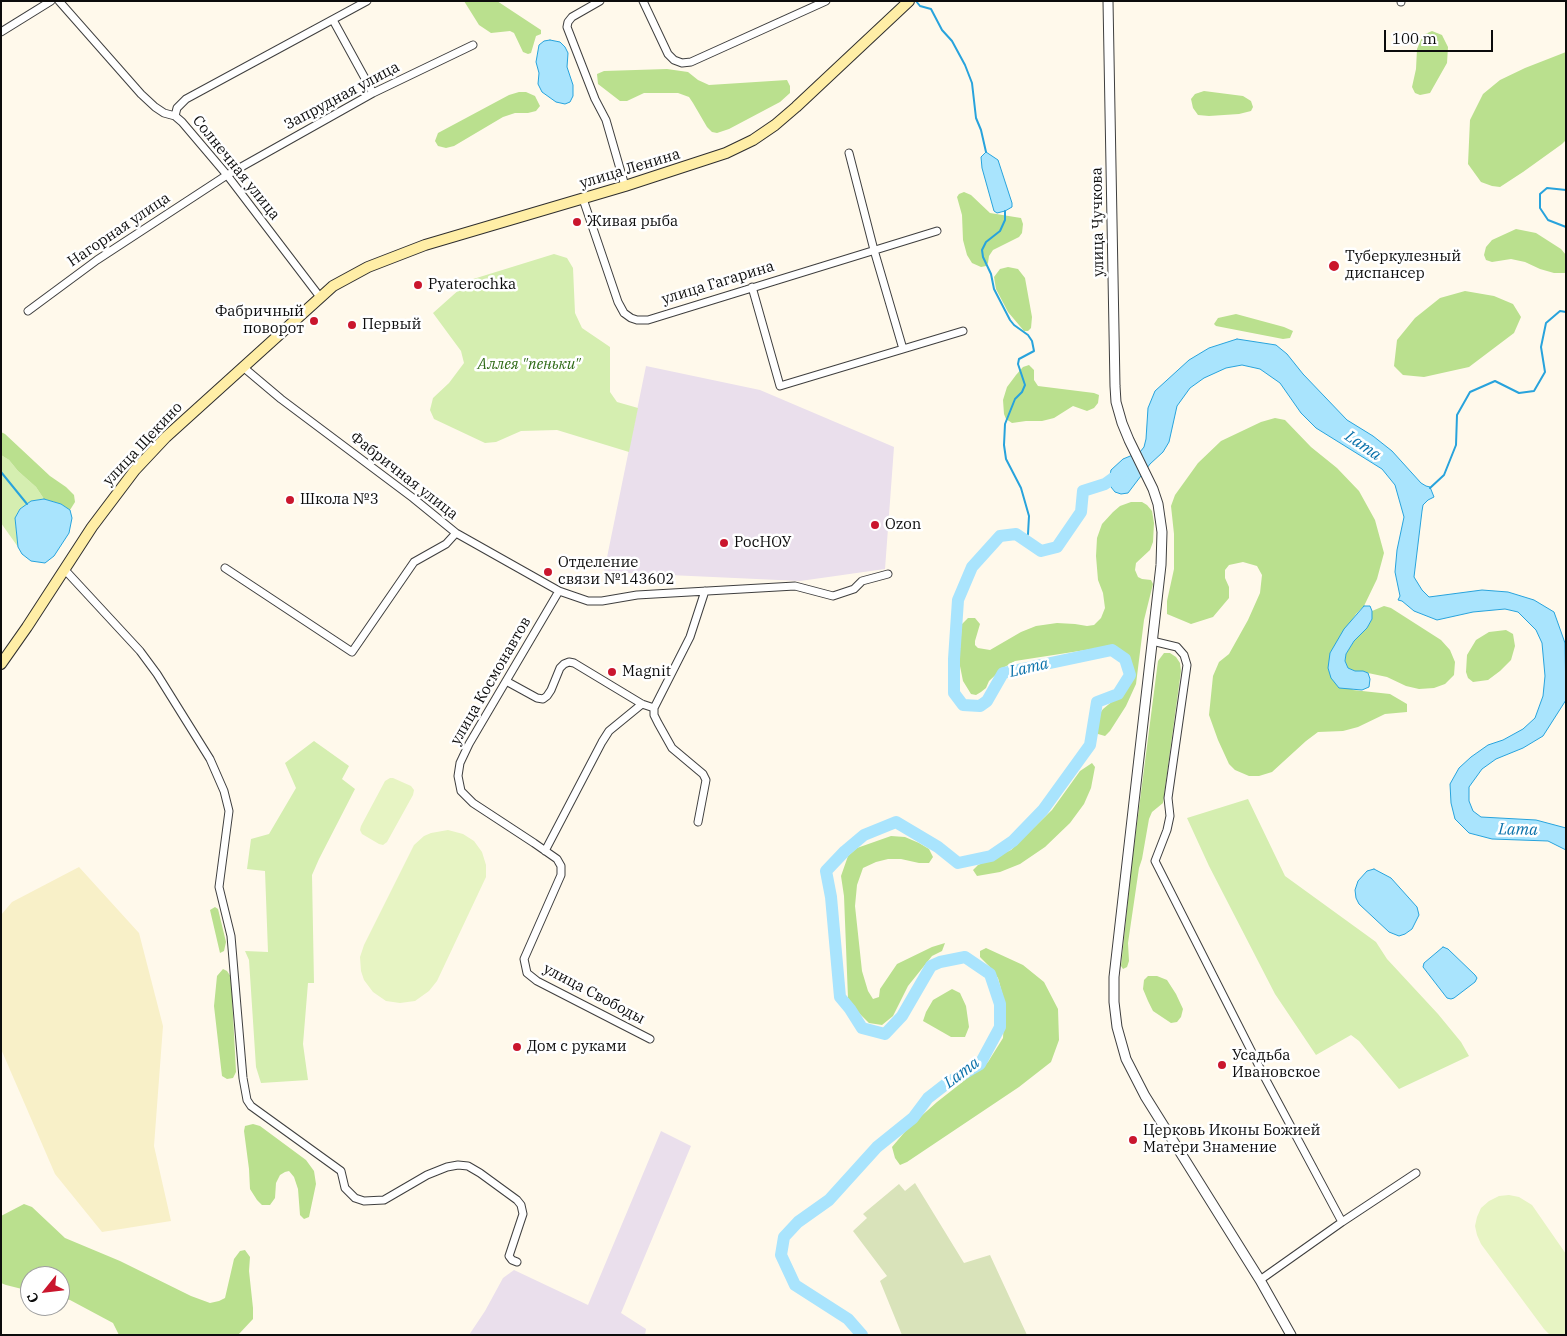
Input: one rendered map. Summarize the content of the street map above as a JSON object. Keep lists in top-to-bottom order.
{
  "streets": {
    "main road": ["улица Ленина", "улица Щекино"],
    "street": [
      "Запрудная улица",
      "Солнечная улица",
      "улица Чучкова",
      "Нагорная улица",
      "улица Гагарина",
      "Фабричная улица",
      "улица Космонавтов",
      "улица Свободы"
    ]
  },
  "crossings": [
    ["Запрудная улица", "Солнечная улица"],
    ["Запрудная улица", "Нагорная улица"],
    ["Солнечная улица", "улица Ленина"],
    ["Солнечная улица", "Нагорная улица"],
    ["Солнечная улица", "улица Щекино"],
    ["улица Ленина", "улица Гагарина"],
    ["улица Ленина", "улица Щекино"],
    ["улица Щекино", "Фабричная улица"],
    ["Фабричная улица", "улица Космонавтов"],
    ["улица Космонавтов", "улица Свободы"]
  ],
  "water": ["Lama"],
  "parks": ["Аллея \"пеньки\""],
  "places": [
    "Живая рыба",
    "Туберкулезный диспансер",
    "Pyaterochka",
    "Фабричный поворот",
    "Первый",
    "Школа №3",
    "Ozon",
    "РосНОУ",
    "Отделение связи №143602",
    "Magnit",
    "Дом с руками",
    "Усадьба Ивановское",
    "Церковь Иконы Божией Матери Знамение"
  ],
  "scale_bar": "100 m",
  "north": "bottom left"
}
